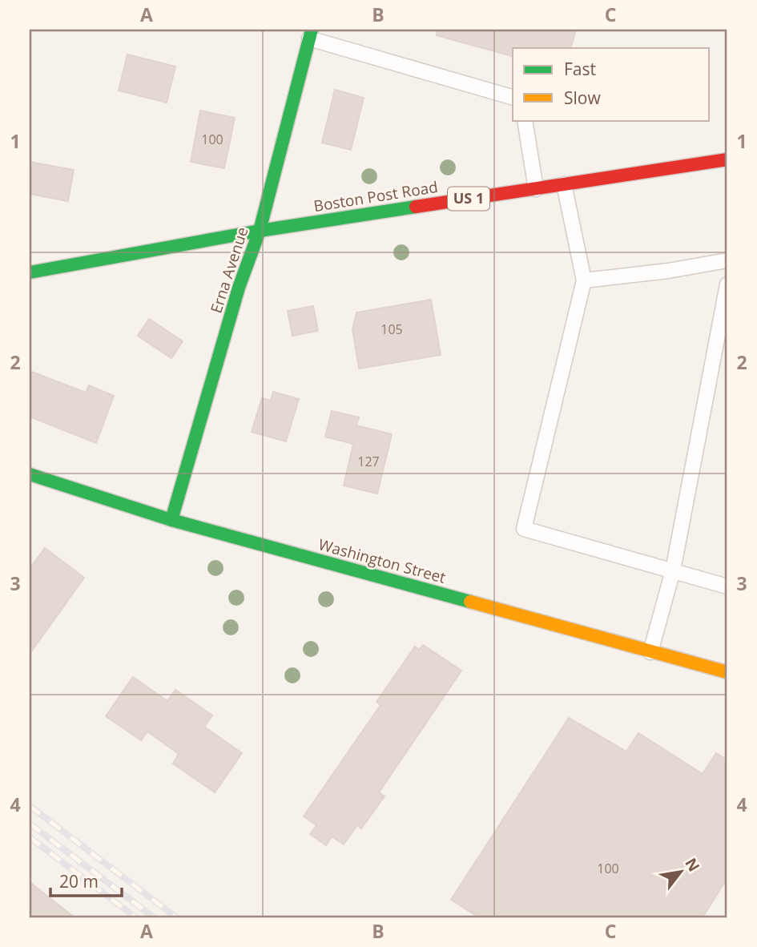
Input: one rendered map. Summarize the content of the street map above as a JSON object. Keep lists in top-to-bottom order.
{
  "streets": {
    "street": [
      "Boston Post Road",
      "US 1",
      "Erna Avenue",
      "Washington Street"
    ]
  },
  "crossings": [
    ["Boston Post Road", "Erna Avenue"],
    ["Erna Avenue", "Washington Street"]
  ],
  "house_numbers": [
    "100",
    "105",
    "127",
    "100"
  ],
  "legend": ["Fast", "Slow"],
  "scale_bar": "20 m",
  "north": "top right",
  "grid": {
    "columns": ["A", "B", "C"],
    "rows": [
      "1",
      "2",
      "3",
      "4"
    ]
  }
}
